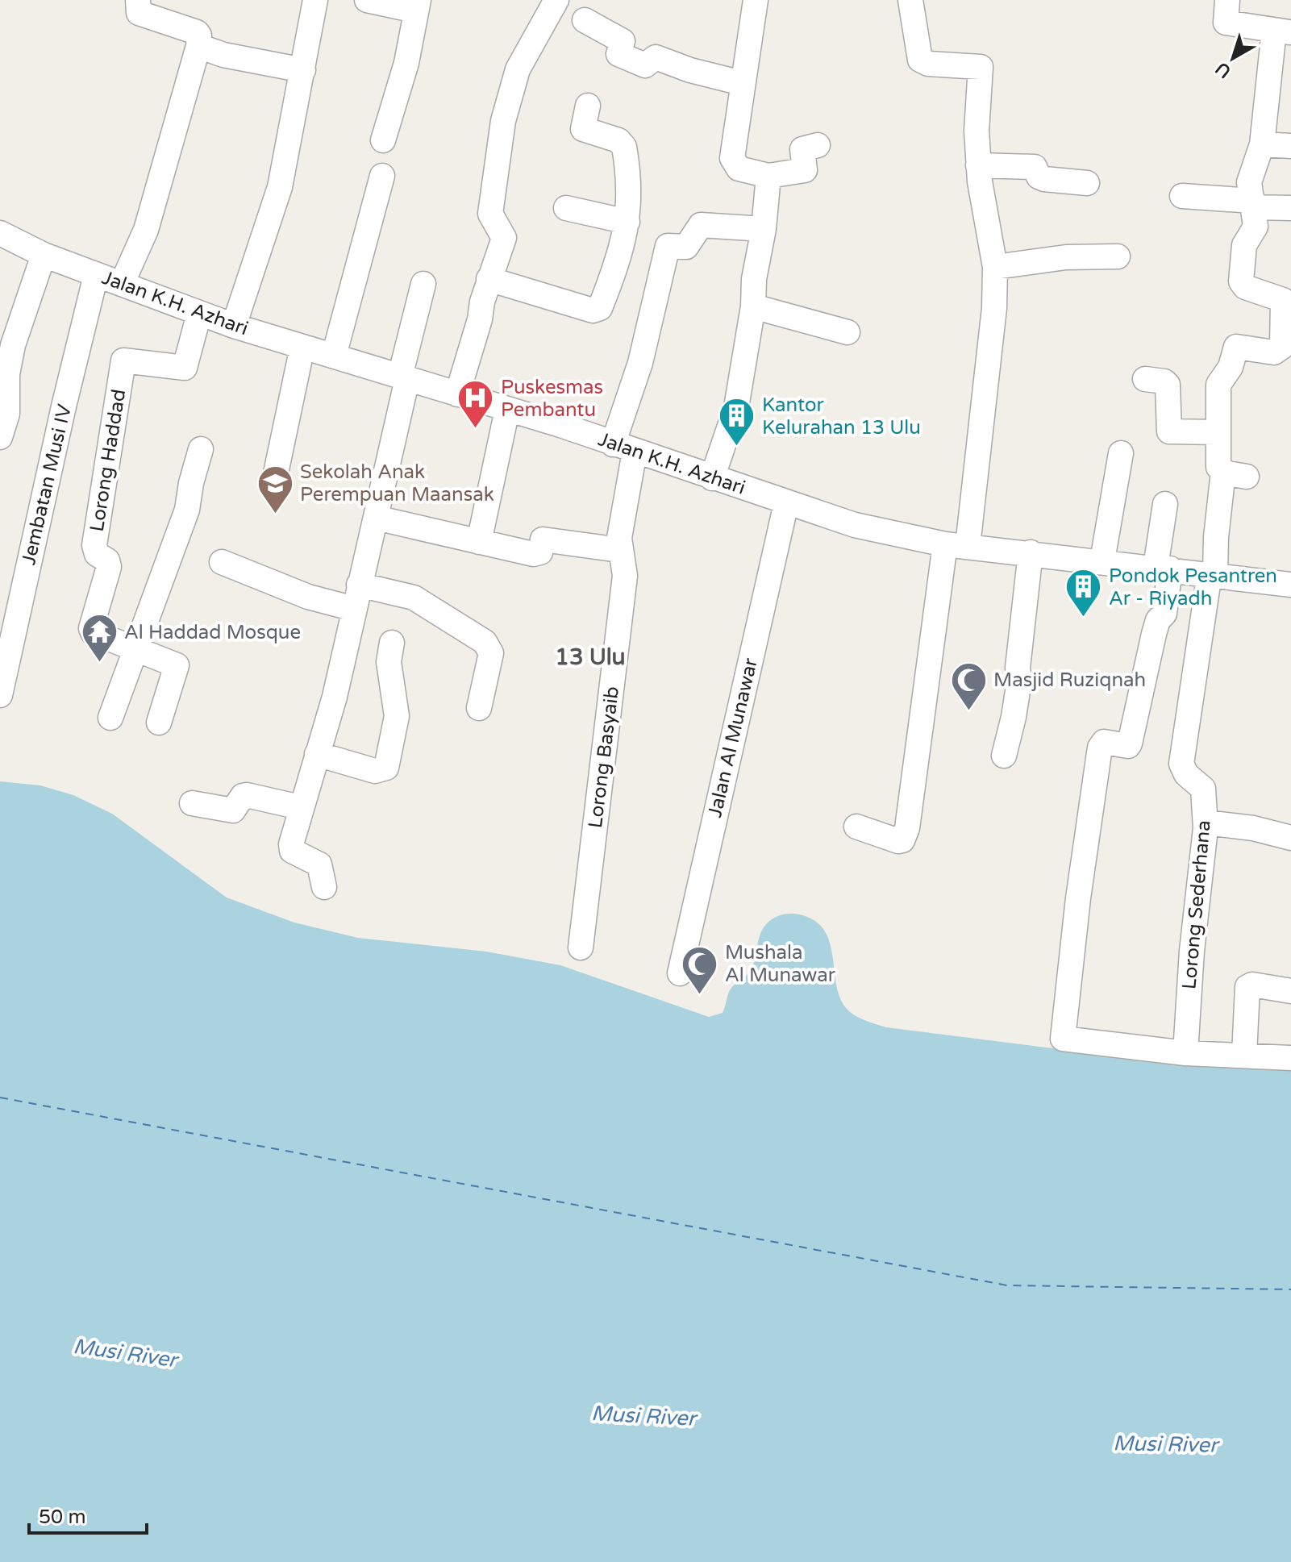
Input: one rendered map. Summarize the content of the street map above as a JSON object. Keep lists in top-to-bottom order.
{
  "streets": {
    "street": [
      "Jalan K.H. Azhari",
      "Lorong Haddad",
      "Jembatan Musi IV",
      "Jalan Al Munawar",
      "Lorong Basyaib",
      "Lorong Sederhana"
    ]
  },
  "crossings": [
    ["Jalan K.H. Azhari", "Lorong Haddad"],
    ["Jalan K.H. Azhari", "Jembatan Musi IV"],
    ["Jalan K.H. Azhari", "Jalan Al Munawar"],
    ["Jalan K.H. Azhari", "Lorong Basyaib"],
    ["Jalan K.H. Azhari", "Lorong Sederhana"]
  ],
  "districts": ["13 Ulu"],
  "water": ["Musi River"],
  "places": {
    "hospital": ["Puskesmas Pembantu"],
    "building": ["Kantor Kelurahan 13 Ulu", "Pondok Pesantren Ar - Riyadh"],
    "school or university": ["Sekolah Anak Perempuan Maansak"],
    "temple": ["Al Haddad Mosque"],
    "mosque": ["Masjid Ruziqnah", "Mushala Al Munawar"]
  },
  "scale_bar": "50 m",
  "north": "bottom left"
}
